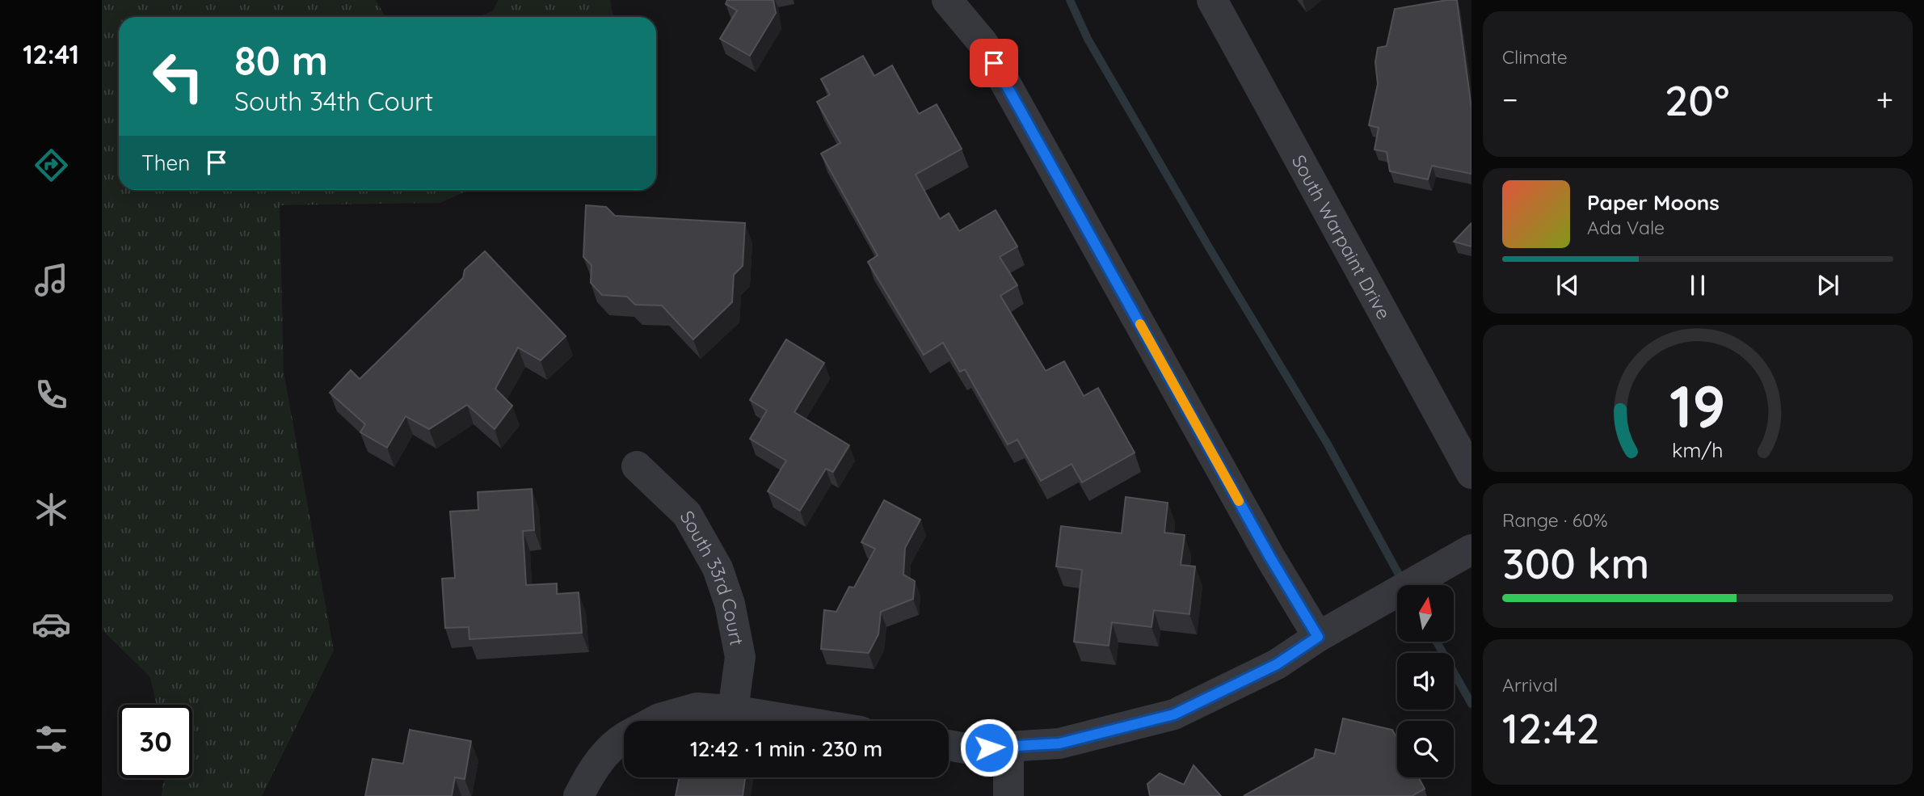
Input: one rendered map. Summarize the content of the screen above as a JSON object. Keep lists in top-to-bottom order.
{
  "streets": {
    "street": ["South Warpaint Drive", "South 33rd Court"]
  },
  "north": "top",
  "page": {
    "tabs": "12:41",
    "tile": [
      "Climate",
      ["Range · 60%", "300 km"],
      ["Arrival", "12:42"]
    ],
    "turn": ["80 m", "South 34th Court"],
    "heat": ["−", "20°", "+"],
    "then": "Then",
    "song": ["Paper Moons", "Ada Vale"],
    "limit": "30",
    "trip": "12:42 · 1 min · 230 m",
    "gauge": ["19", "km/h"]
  }
}
